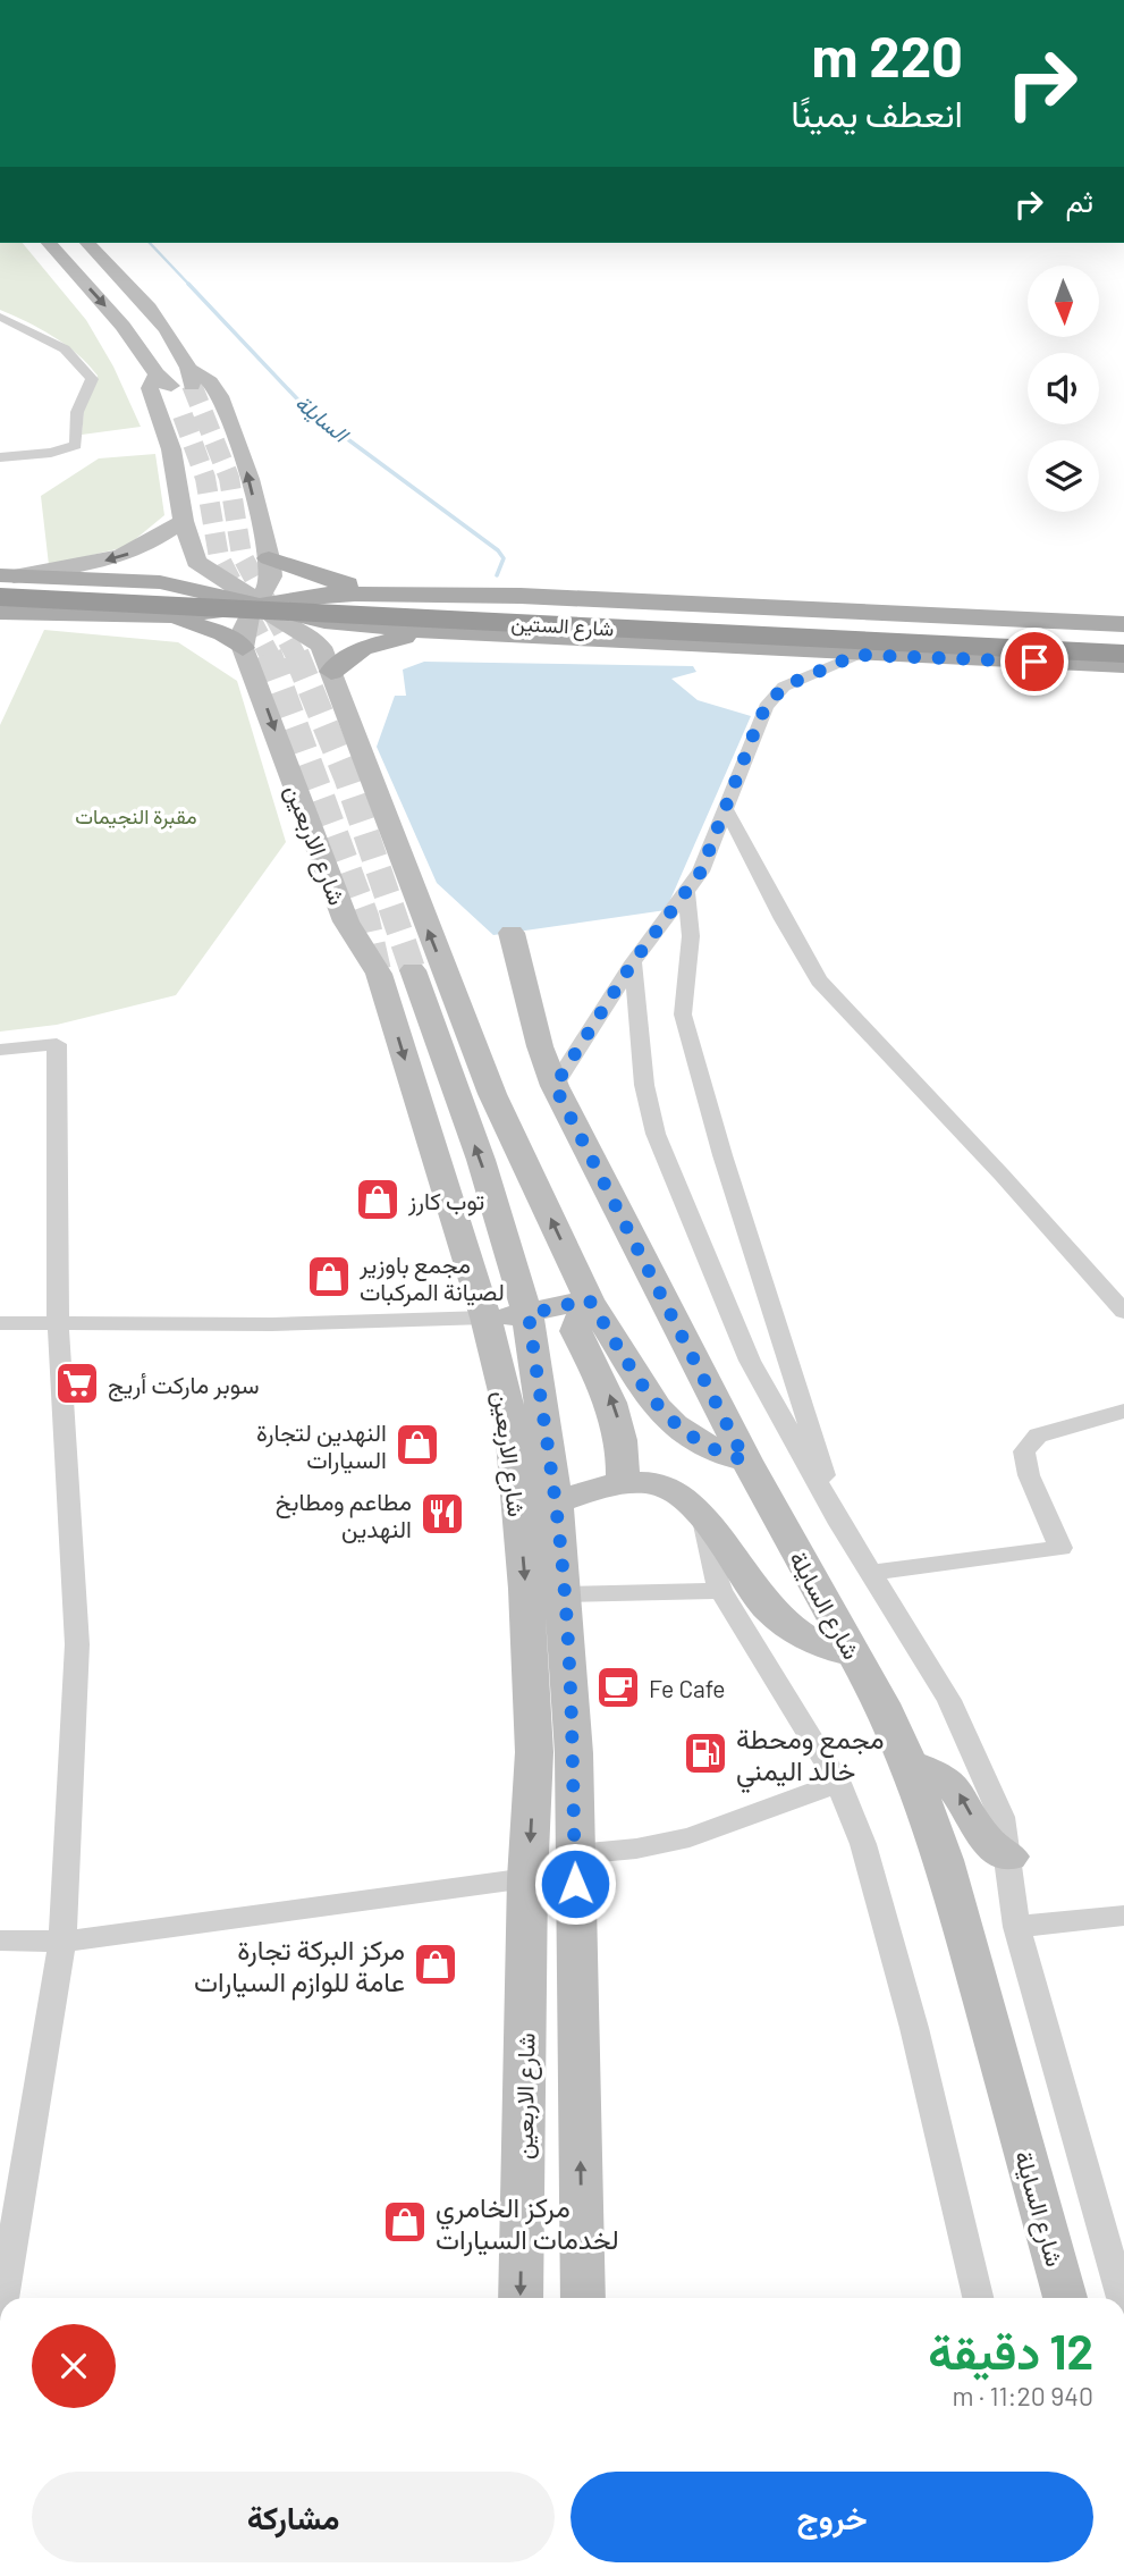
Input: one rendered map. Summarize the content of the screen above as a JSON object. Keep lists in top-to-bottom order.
{
  "streets": {
    "highway": ["شارع الستين"],
    "main road": ["شارع الاربعين", "شارع السايلة"]
  },
  "water": ["السايلة"],
  "parks": ["مقبرة النجيمات"],
  "places": {
    "shop": [
      "توب كارز",
      "مجمع باوزير لصيانة المركبات",
      "النهدين لتجارة السيارات",
      "مركز البركة تجارة عامة للوازم السيارات",
      "مركز الخامري لخدمات السيارات"
    ],
    "supermarket": ["سوبر ماركت أريج"],
    "restaurant": ["مطاعم ومطابخ النهدين"],
    "cafe": ["Fe Cafe"],
    "fuel station": ["مجمع ومحطة خالد اليمني"]
  },
  "north": "bottom",
  "page": {
    "turn": ["220 m", "انعطف يمينًا"],
    "then": "ثم",
    "heading": ["12 دقيقة", "940 m · 11:20"],
    "buttons": ["خروج", "مشاركة"]
  }
}
